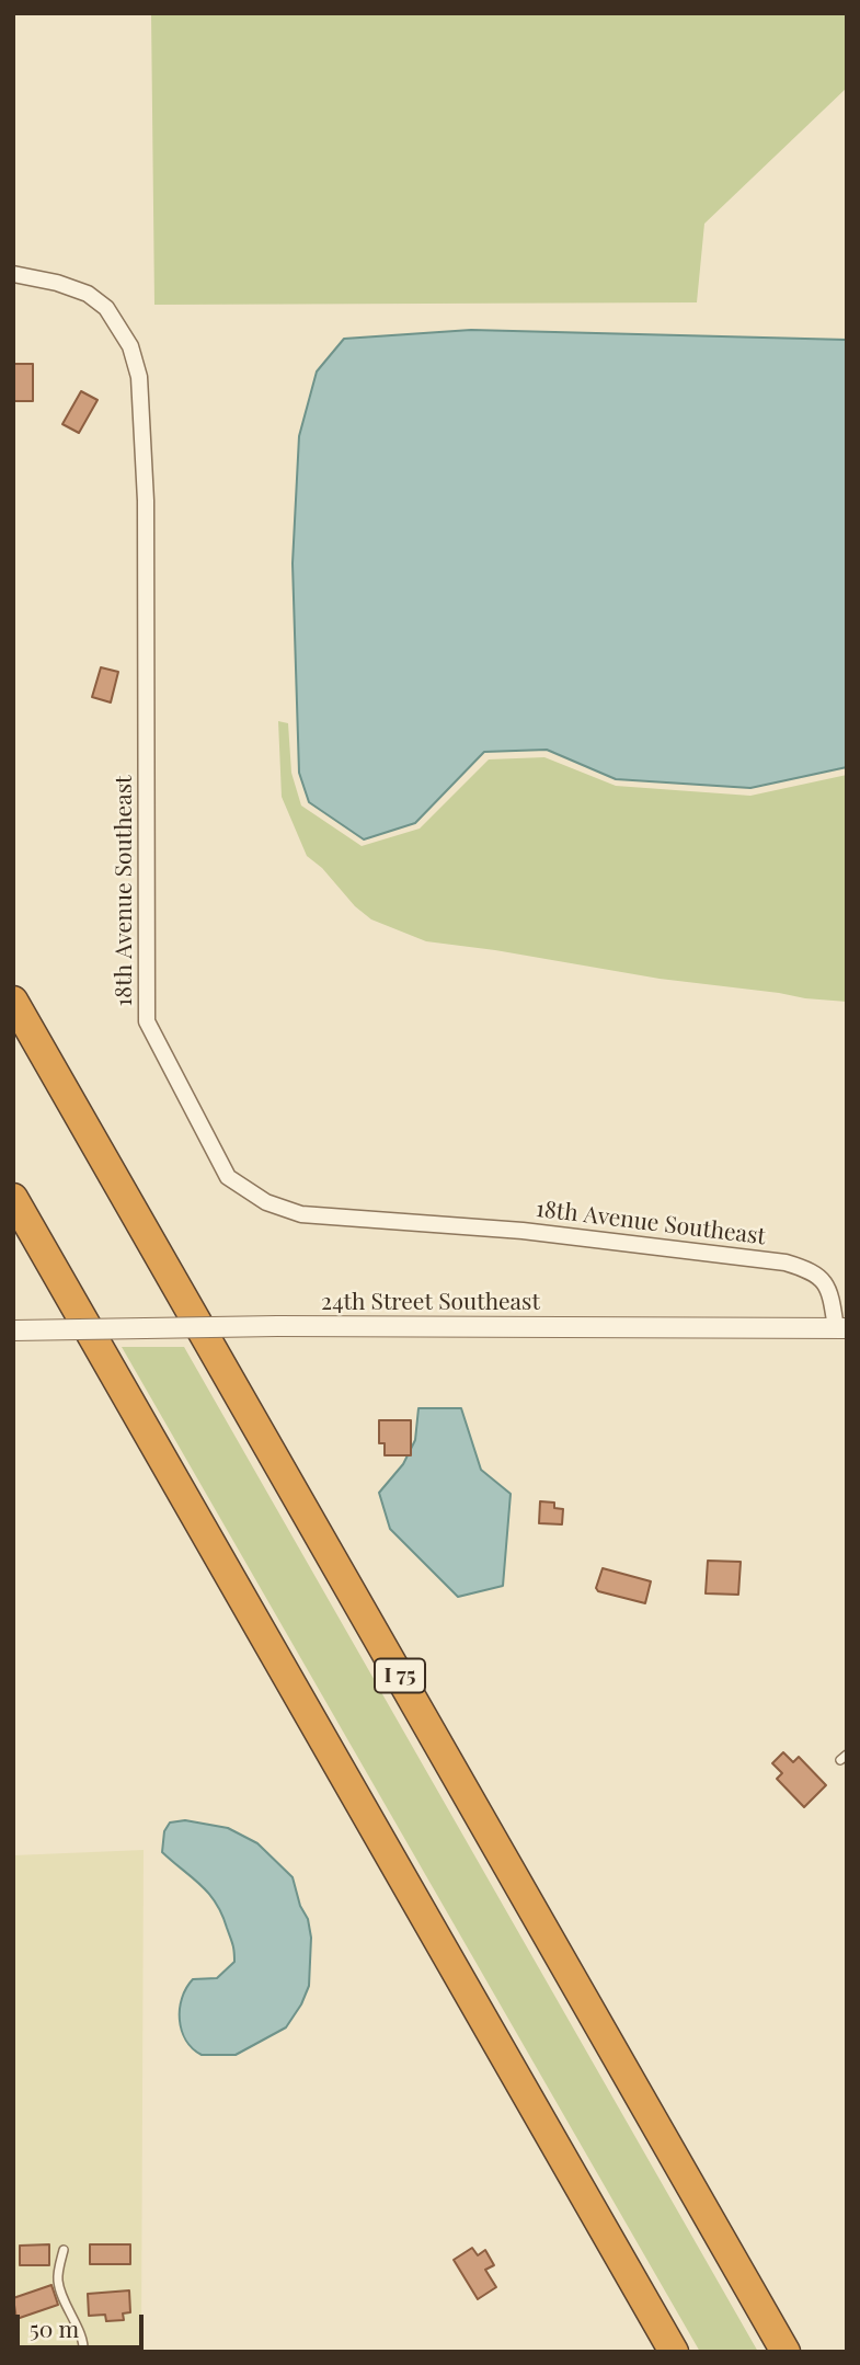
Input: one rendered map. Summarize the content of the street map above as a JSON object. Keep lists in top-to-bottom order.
{
  "streets": {
    "highway": ["I 75"],
    "street": ["18th Avenue Southeast", "24th Street Southeast"]
  },
  "crossings": [
    ["18th Avenue Southeast", "24th Street Southeast"]
  ],
  "scale_bar": "50 m"
}
